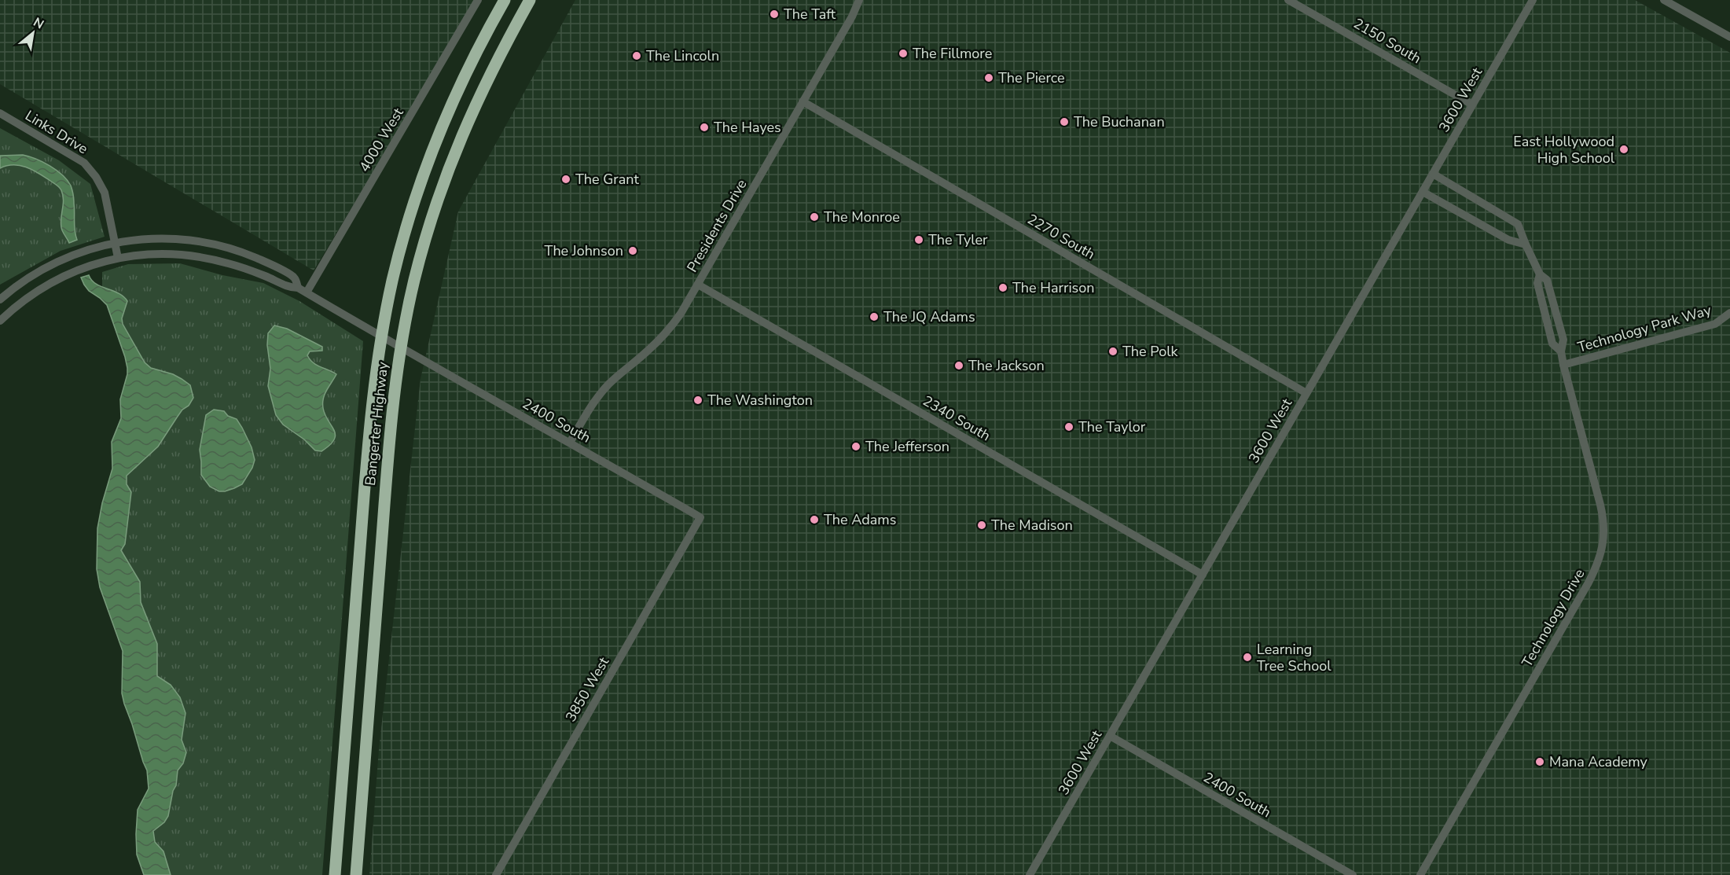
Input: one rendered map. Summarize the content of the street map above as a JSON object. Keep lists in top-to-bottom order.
{
  "streets": {
    "highway": ["Bangerter Highway"],
    "street": [
      "2150 South",
      "3600 West",
      "Links Drive",
      "4000 West",
      "Presidents Drive",
      "2270 South",
      "Technology Park Way",
      "2340 South",
      "2400 South",
      "Technology Drive",
      "3850 West"
    ]
  },
  "crossings": [
    ["2150 South", "3600 West"],
    ["3600 West", "2270 South"],
    ["3600 West", "2340 South"],
    ["3600 West", "2400 South"],
    ["3600 West", "Technology Drive"],
    ["4000 West", "2400 South"],
    ["Presidents Drive", "2270 South"],
    ["Presidents Drive", "2340 South"],
    ["Presidents Drive", "2400 South"],
    ["Technology Park Way", "Technology Drive"],
    ["2400 South", "Bangerter Highway"],
    ["2400 South", "3850 West"]
  ],
  "places": [
    "The Taft",
    "The Fillmore",
    "The Lincoln",
    "The Pierce",
    "The Buchanan",
    "The Hayes",
    "East Hollywood High School",
    "The Grant",
    "The Monroe",
    "The Tyler",
    "The Johnson",
    "The Harrison",
    "The JQ Adams",
    "The Polk",
    "The Jackson",
    "The Washington",
    "The Taylor",
    "The Jefferson",
    "The Adams",
    "The Madison",
    "Learning Tree School",
    "Mana Academy"
  ],
  "north": "top right"
}
